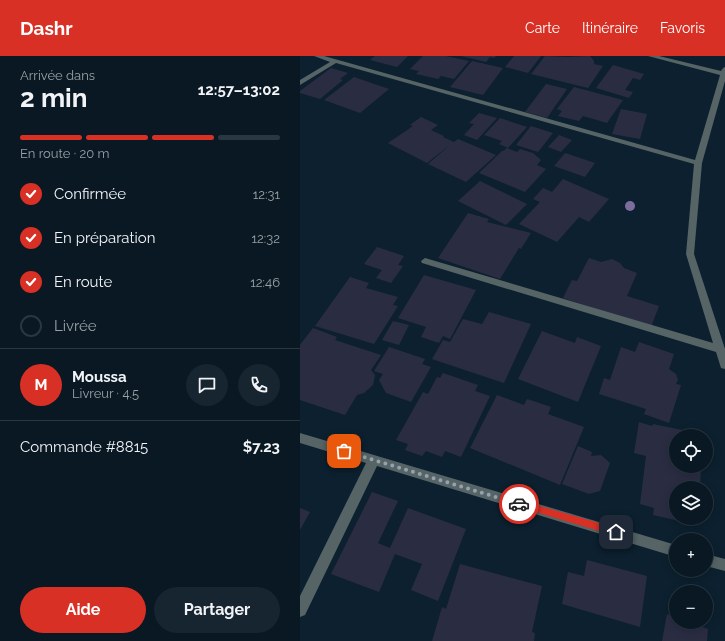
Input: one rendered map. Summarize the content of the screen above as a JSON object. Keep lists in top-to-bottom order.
{
  "page": {
    "header": "Dashr",
    "nav": ["Carte", "Itinéraire", "Favoris"],
    "heading": ["2 min", "Arrivée dans", "12:57–13:02"],
    "panel": [
      "Moussa",
      "Livreur · 4.5",
      "Commande #8815",
      "$7.23"
    ],
    "bar": "En route · 20 m",
    "list": [
      ["Confirmée", "12:31"],
      ["En préparation", "12:32"],
      ["En route", "12:46"],
      "Livrée"
    ],
    "round": "M",
    "map_buttons": ["+", "−"],
    "buttons": ["Aide", "Partager"]
  }
}
